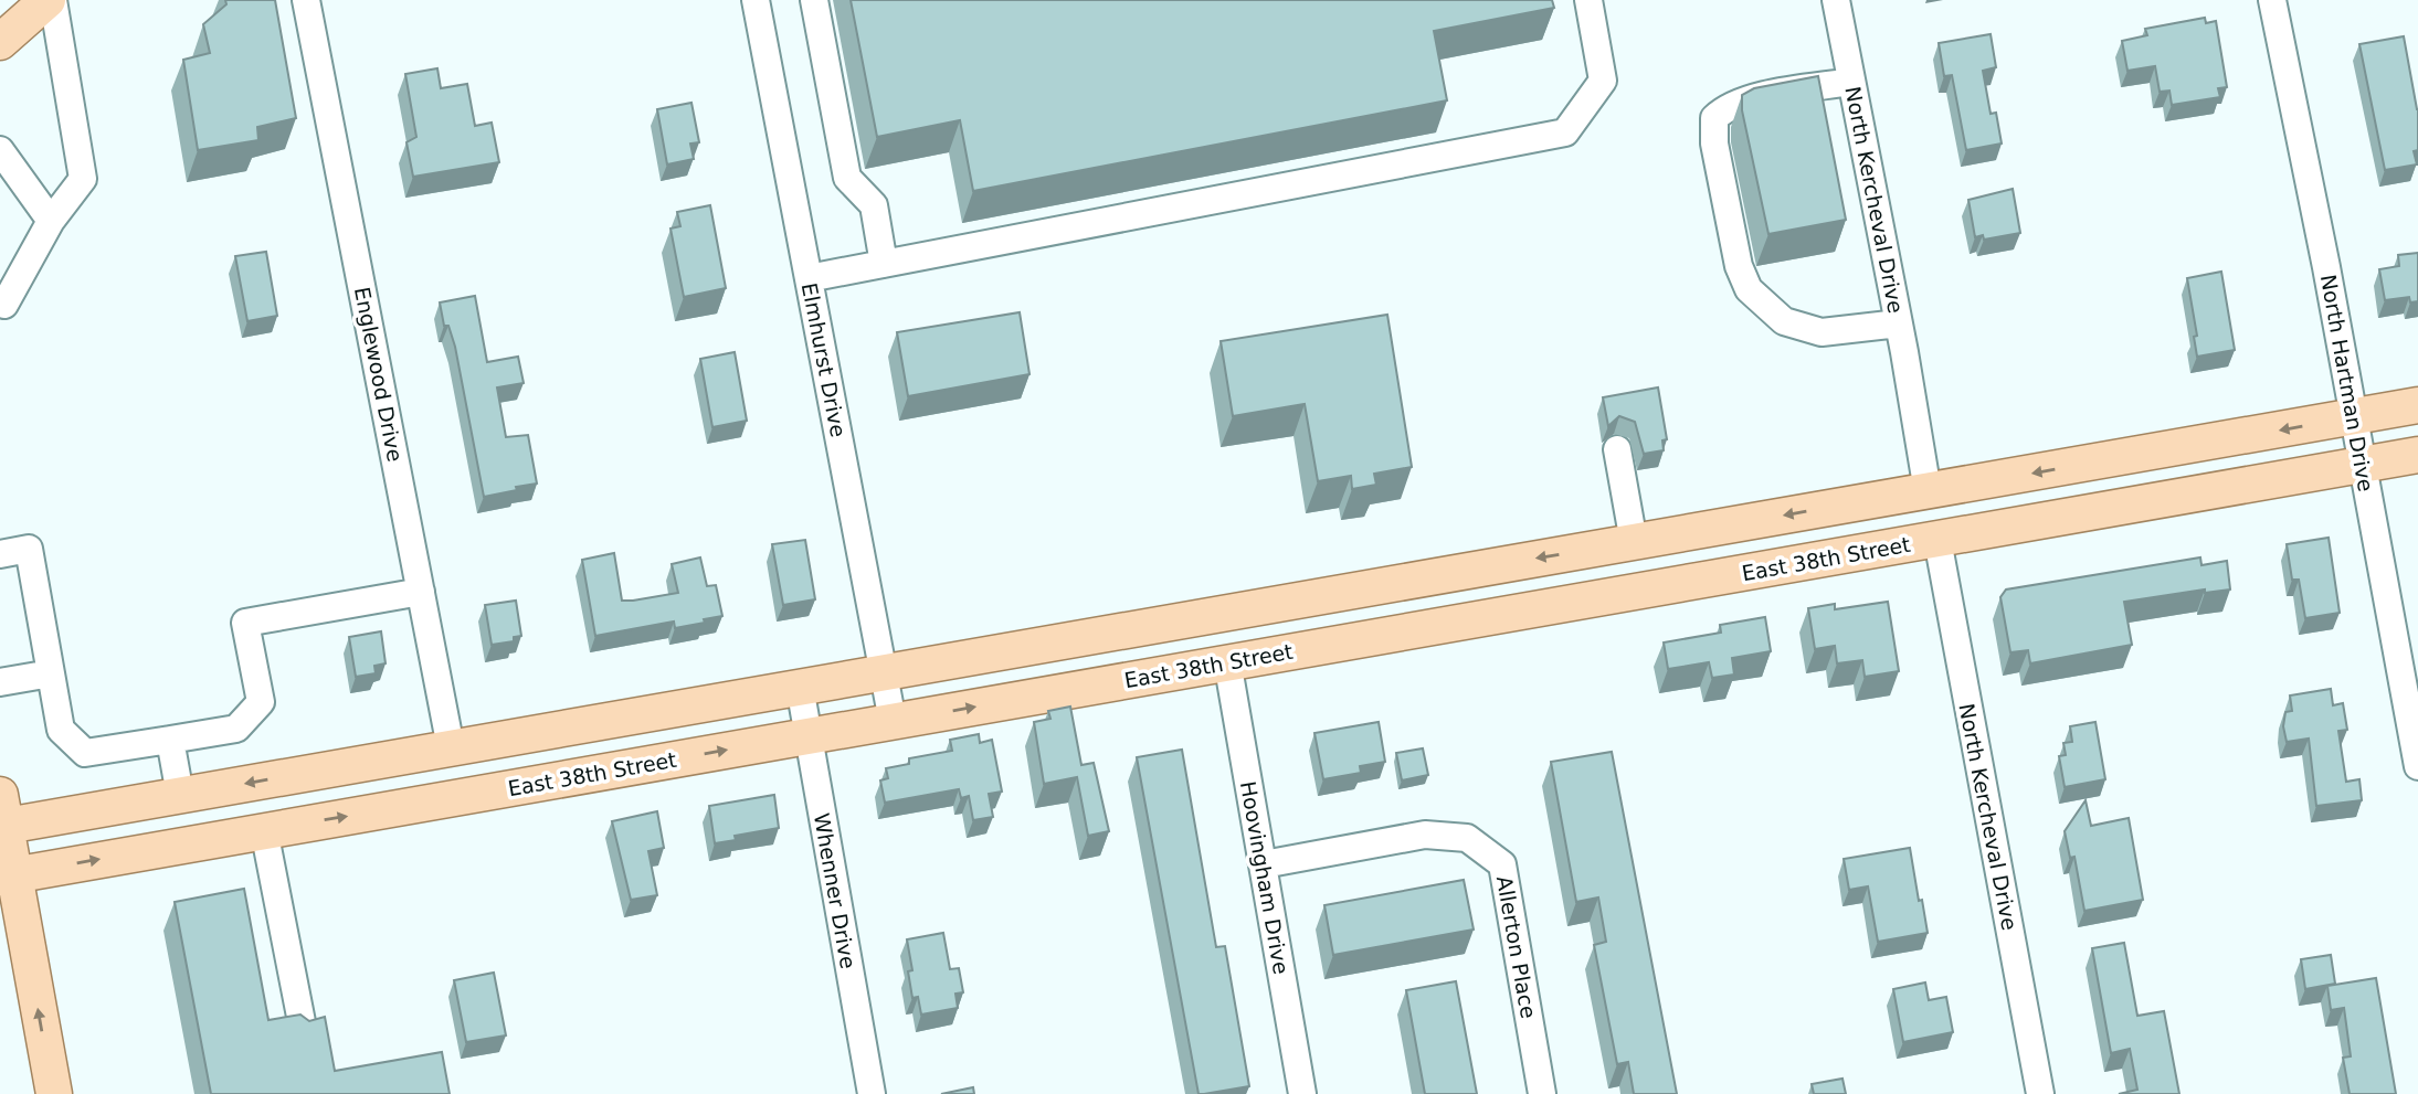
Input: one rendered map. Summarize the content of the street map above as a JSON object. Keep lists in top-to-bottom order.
{
  "streets": {
    "main road": ["East 38th Street"],
    "street": [
      "North Kercheval Drive",
      "Elmhurst Drive",
      "Englewood Drive",
      "North Hartman Drive",
      "Hoovingham Drive",
      "Whenner Drive",
      "Allerton Place"
    ]
  },
  "crossings": [
    ["North Kercheval Drive", "East 38th Street"],
    ["Elmhurst Drive", "East 38th Street"],
    ["North Hartman Drive", "East 38th Street"],
    ["East 38th Street", "Hoovingham Drive"],
    ["East 38th Street", "Whenner Drive"],
    ["Hoovingham Drive", "Allerton Place"]
  ]
}
